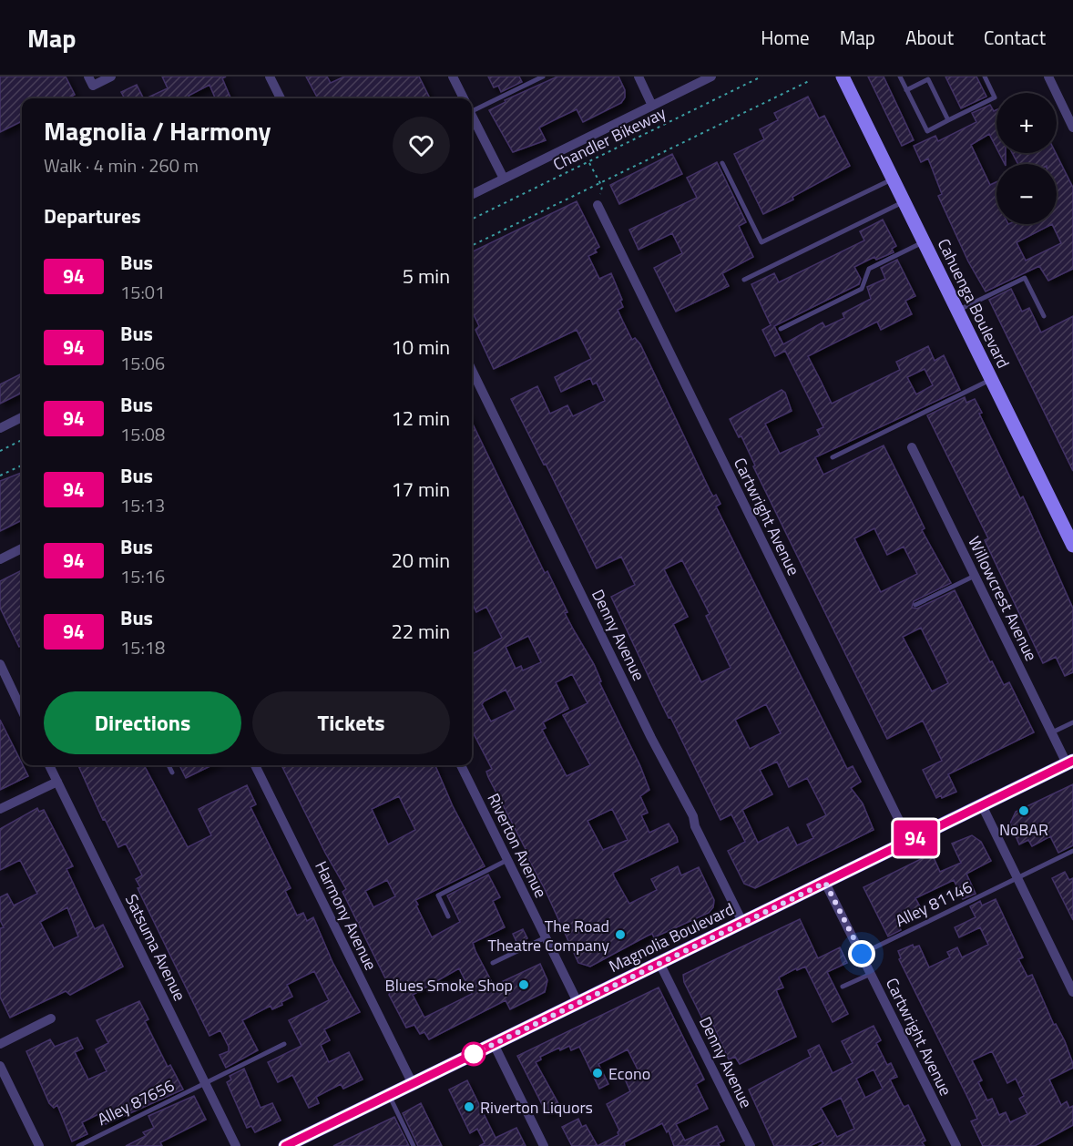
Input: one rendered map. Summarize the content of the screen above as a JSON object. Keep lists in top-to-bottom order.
{
  "streets": {
    "main road": ["Cahuenga Boulevard", "Magnolia Boulevard"],
    "street": [
      "Cartwright Avenue",
      "Willowcrest Avenue",
      "Denny Avenue",
      "Riverton Avenue",
      "Harmony Avenue",
      "Satsuma Avenue"
    ],
    "lane": ["Alley 81146", "Alley 87656"],
    "path": ["Chandler Bikeway"]
  },
  "crossings": [
    ["Cartwright Avenue", "Alley 81146"],
    ["Cartwright Avenue", "Magnolia Boulevard"],
    ["Willowcrest Avenue", "Magnolia Boulevard"],
    ["Denny Avenue", "Magnolia Boulevard"],
    ["Riverton Avenue", "Magnolia Boulevard"],
    ["Harmony Avenue", "Magnolia Boulevard"],
    ["Satsuma Avenue", "Alley 87656"]
  ],
  "places": [
    "NoBAR",
    "The Road Theatre Company",
    "Blues Smoke Shop",
    "Econo",
    "Riverton Liquors"
  ],
  "lines": ["bus line 94"],
  "page": {
    "header": "Map",
    "nav": [
      "Home",
      "Map",
      "About",
      "Contact"
    ],
    "on_map": "94",
    "map_buttons": ["+", "−"],
    "heading": [
      ["Magnolia / Harmony", "Walk · 4 min · 260 m"],
      "Departures"
    ],
    "list": [
      {
        "mark": "94",
        "name": "Bus",
        "note": "15:01",
        "value": "5 min"
      },
      {
        "mark": "94",
        "name": "Bus",
        "note": "15:06",
        "value": "10 min"
      },
      {
        "mark": "94",
        "name": "Bus",
        "note": "15:08",
        "value": "12 min"
      },
      {
        "mark": "94",
        "name": "Bus",
        "note": "15:13",
        "value": "17 min"
      },
      {
        "mark": "94",
        "name": "Bus",
        "note": "15:16",
        "value": "20 min"
      },
      {
        "mark": "94",
        "name": "Bus",
        "note": "15:18",
        "value": "22 min"
      }
    ],
    "buttons": ["Directions", "Tickets"]
  }
}
